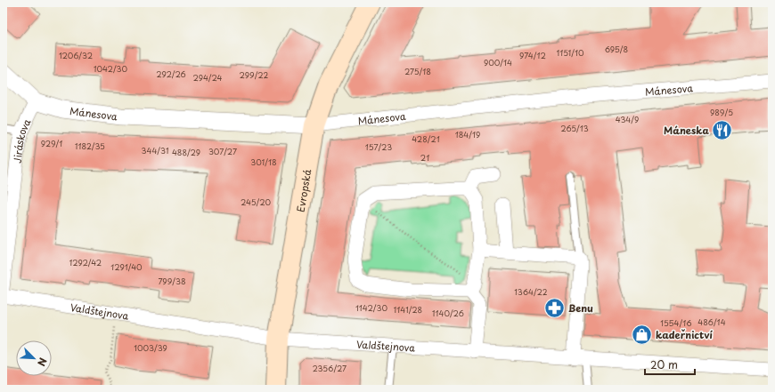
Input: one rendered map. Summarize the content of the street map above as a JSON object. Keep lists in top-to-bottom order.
{
  "streets": {
    "main road": ["Evropská"],
    "street": ["Mánesova", "Jiráskova", "Valdštejnova"]
  },
  "crossings": [
    ["Mánesova", "Jiráskova"],
    ["Mánesova", "Evropská"],
    ["Evropská", "Valdštejnova"]
  ],
  "places": {
    "restaurant": ["Máneska"],
    "pharmacy": ["Benu"],
    "shop": ["kadeřnictví"]
  },
  "house_numbers": [
    "695/8",
    "1151/10",
    "1206/32",
    "974/12",
    "900/14",
    "1042/30",
    "275/18",
    "292/26",
    "299/22",
    "294/24",
    "989/5",
    "434/9",
    "265/13",
    "184/19",
    "428/21",
    "929/1",
    "1182/35",
    "157/23",
    "344/31",
    "307/27",
    "488/29",
    "21",
    "301/18",
    "245/20",
    "1292/42",
    "1291/40",
    "799/38",
    "1364/22",
    "1142/30",
    "1141/28",
    "1140/26",
    "486/14",
    "1554/16",
    "1003/39",
    "2356/27"
  ],
  "scale_bar": "20 m",
  "north": "bottom right"
}
